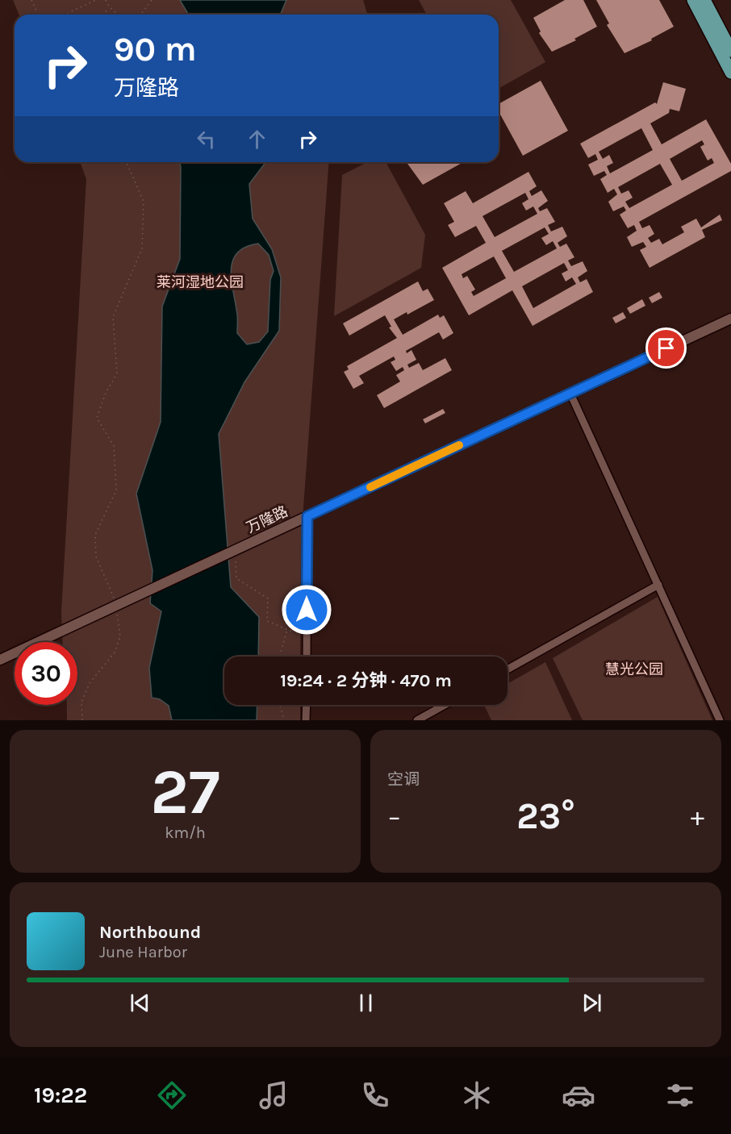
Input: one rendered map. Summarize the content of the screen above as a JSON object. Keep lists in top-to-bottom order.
{
  "streets": {
    "street": ["万隆路"]
  },
  "parks": ["莱河湿地公园", "慧光公园"],
  "page": {
    "turn": ["90 m", "万隆路"],
    "limit": "30",
    "trip": "19:24 · 2 分钟 · 470 m",
    "tile": [
      ["27", "km/h"],
      "空调"
    ],
    "heat": ["−", "23°", "+"],
    "song": ["Northbound", "June Harbor"],
    "tabs": "19:22"
  }
}
